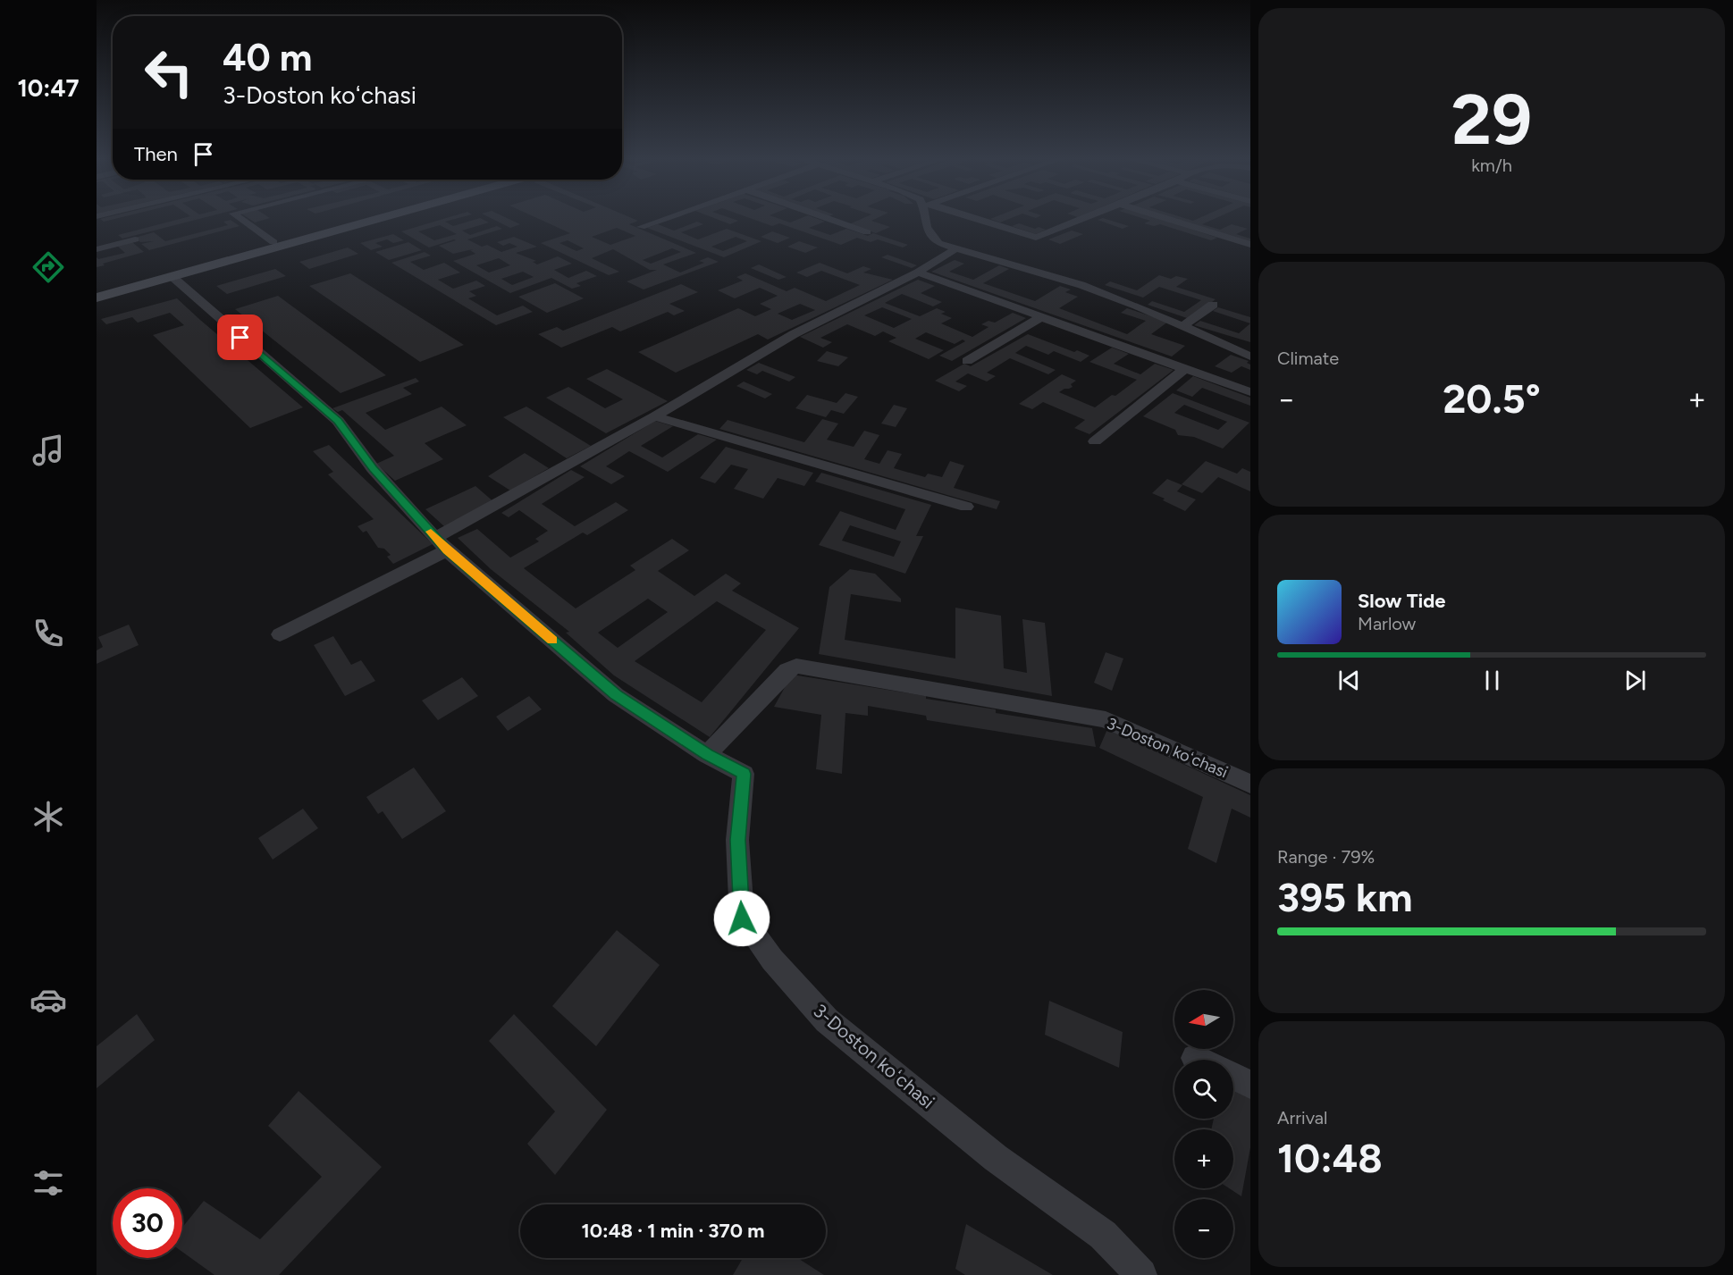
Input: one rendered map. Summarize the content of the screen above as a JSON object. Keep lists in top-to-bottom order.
{
  "streets": {
    "street": ["3-Doston koʻchasi"]
  },
  "north": "left",
  "page": {
    "tabs": "10:47",
    "tile": [
      ["29", "km/h"],
      "Climate",
      ["Range · 79%", "395 km"],
      ["Arrival", "10:48"]
    ],
    "turn": ["40 m", "3-Doston koʻchasi"],
    "then": "Then",
    "heat": ["−", "20.5°", "+"],
    "song": ["Slow Tide", "Marlow"],
    "map_buttons": ["+", "−"],
    "limit": "30",
    "trip": "10:48 · 1 min · 370 m"
  }
}
